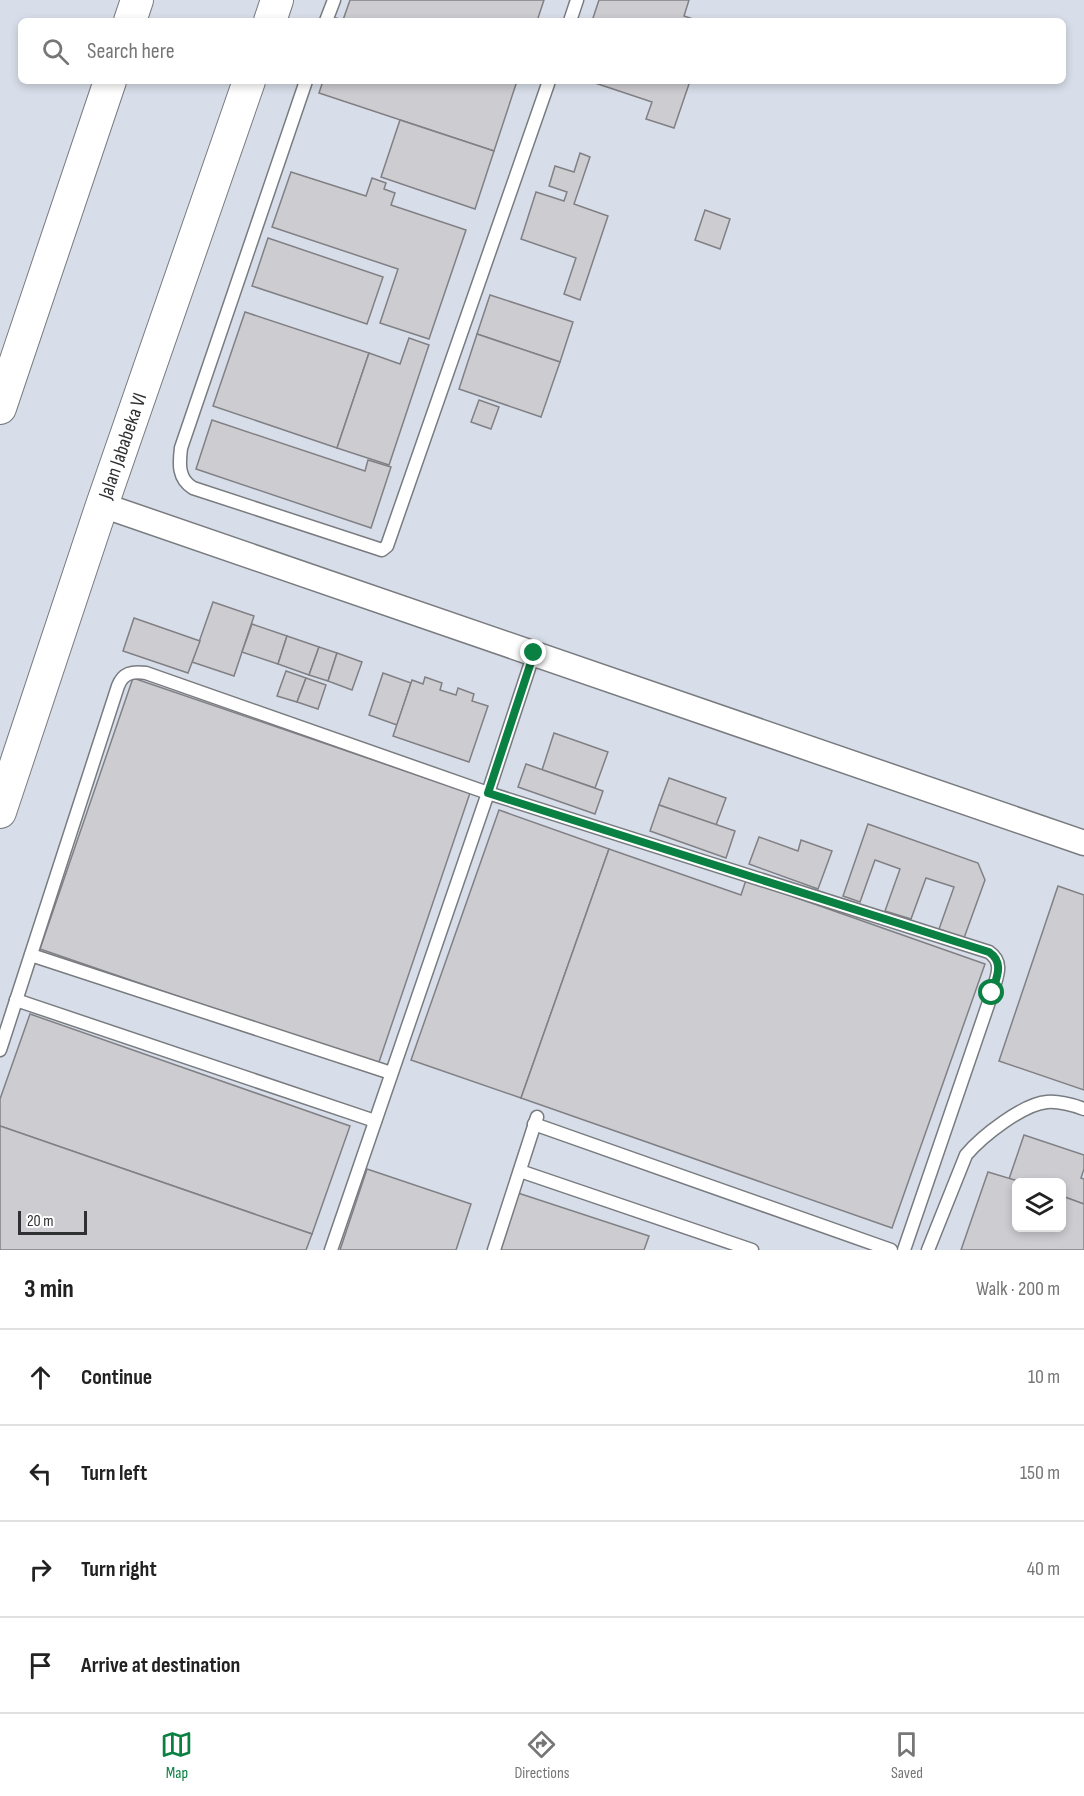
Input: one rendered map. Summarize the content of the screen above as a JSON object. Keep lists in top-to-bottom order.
{
  "streets": {
    "street": ["Jalan Jababeka VI"]
  },
  "scale_bar": "20 m",
  "page": {
    "search": "Search here",
    "scale": "20 m",
    "heading": ["3 min", "Walk · 200 m"],
    "list": [
      ["Continue", "10 m"],
      ["Turn left", "150 m"],
      ["Turn right", "40 m"],
      "Arrive at destination"
    ],
    "nav": ["Map", "Directions", "Saved"]
  }
}
